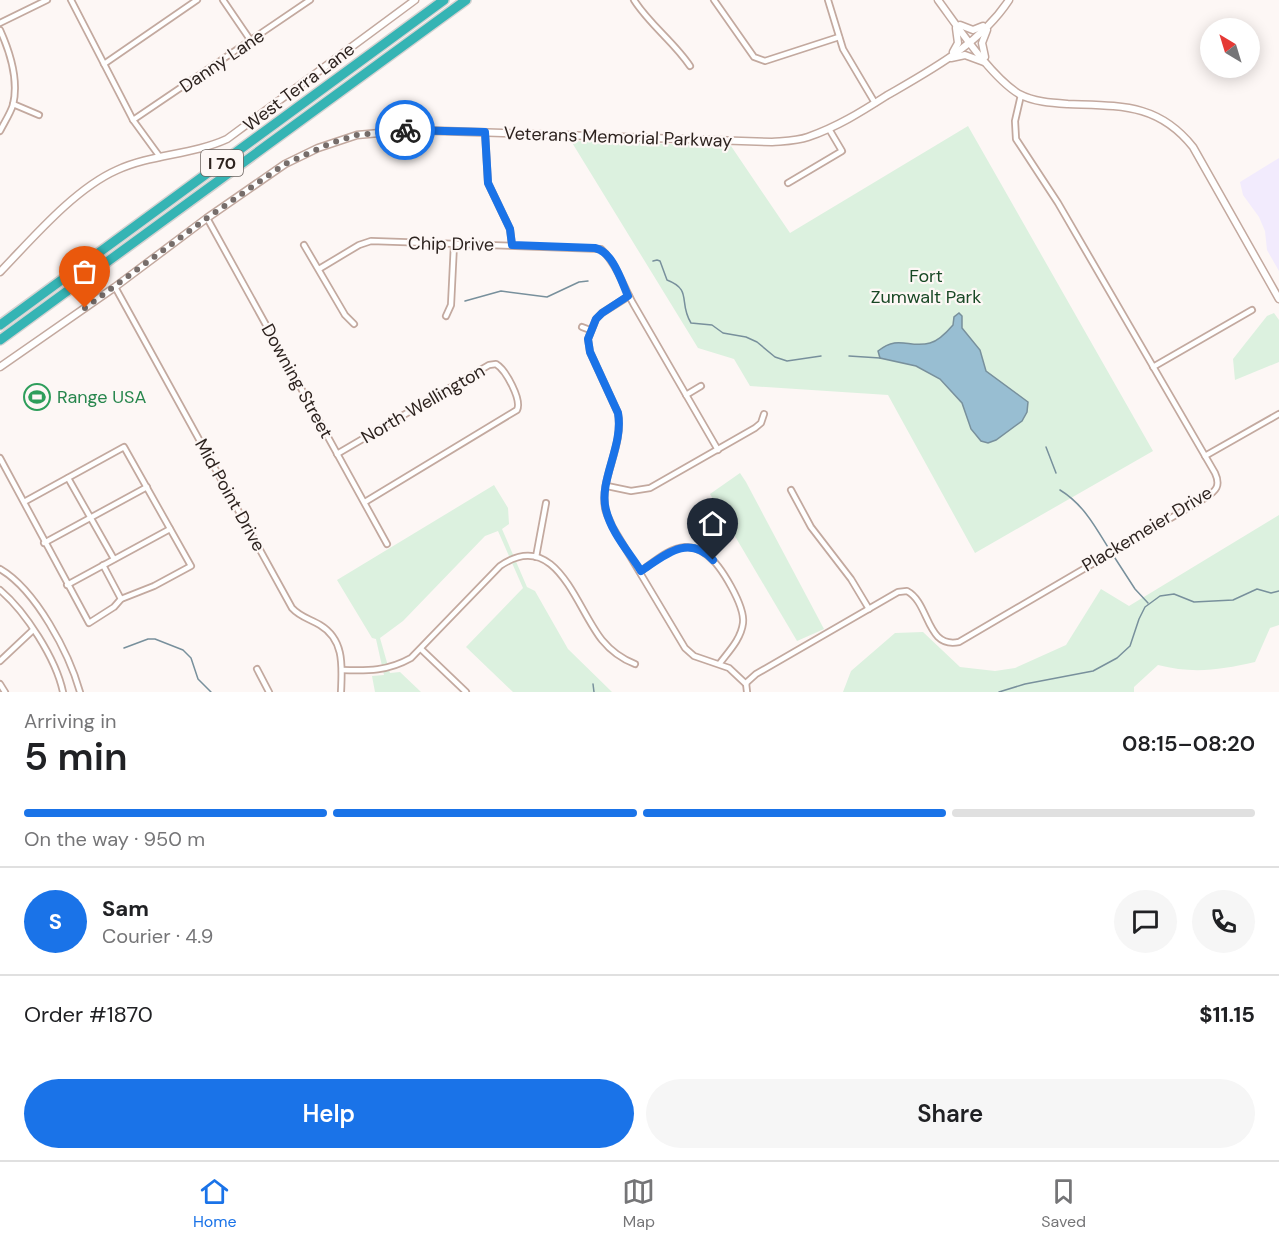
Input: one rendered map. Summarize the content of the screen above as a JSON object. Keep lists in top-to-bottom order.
{
  "streets": {
    "highway": ["I 70"],
    "street": [
      "Danny Lane",
      "West Terra Lane",
      "Veterans Memorial Parkway",
      "Chip Drive",
      "Downing Street",
      "North Wellington",
      "Mid Point Drive",
      "Plackemeier Drive"
    ]
  },
  "crossings": [
    ["Veterans Memorial Parkway", "Downing Street"],
    ["Veterans Memorial Parkway", "Mid Point Drive"],
    ["Downing Street", "North Wellington"]
  ],
  "parks": ["Fort Zumwalt Park"],
  "places": {
    "sports": ["Range USA"]
  },
  "north": "top left",
  "page": {
    "heading": ["5 min", "Arriving in", "08:15–08:20"],
    "panel": [
      "Sam",
      "Courier · 4.9",
      "Order #1870",
      "$11.15"
    ],
    "bar": "On the way · 950 m",
    "round": "S",
    "buttons": ["Help", "Share"],
    "tabs": ["Home", "Map", "Saved"]
  }
}
